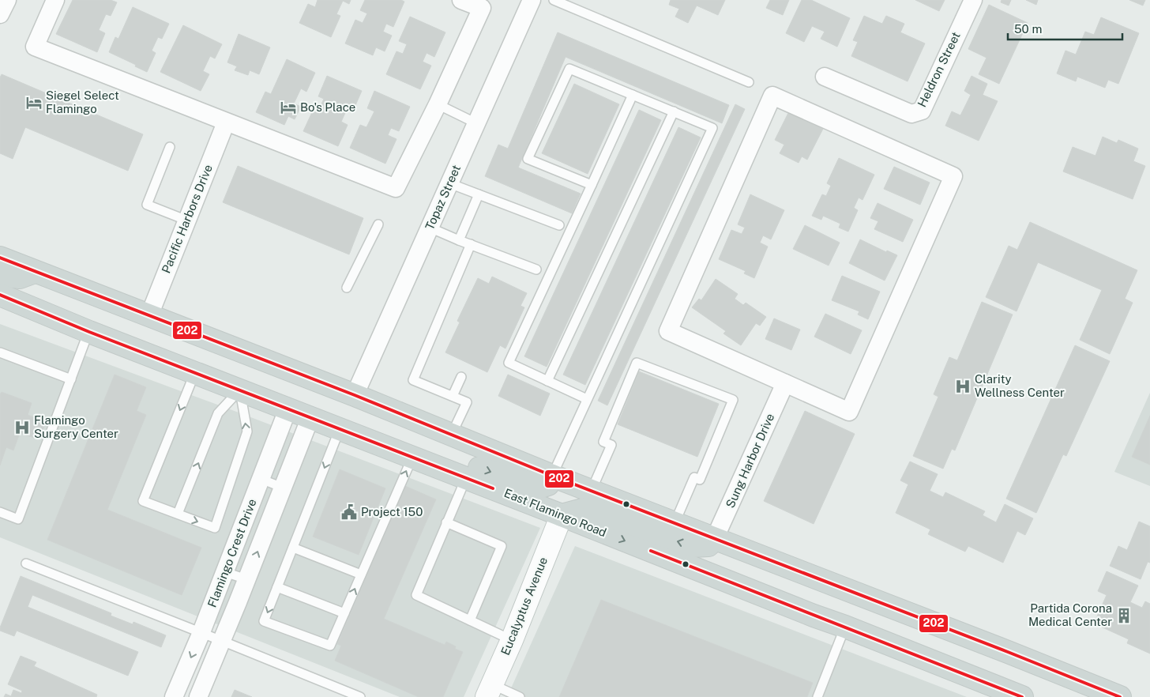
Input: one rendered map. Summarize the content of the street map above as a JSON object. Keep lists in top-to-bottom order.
{
  "streets": {
    "main road": ["East Flamingo Road"],
    "street": [
      "Heldron Street",
      "Topaz Street",
      "Pacific Harbors Drive",
      "Sung Harbor Drive",
      "Flamingo Crest Drive",
      "Eucalyptus Avenue"
    ]
  },
  "crossings": [
    ["East Flamingo Road", "Flamingo Crest Drive"],
    ["East Flamingo Road", "Eucalyptus Avenue"]
  ],
  "places": {
    "hotel": ["Siegel Select Flamingo", "Bo's Place"],
    "hospital": ["Clarity Wellness Center", "Flamingo Surgery Center"],
    "public building": ["Project 150"],
    "building": ["Partida Corona Medical Center"]
  },
  "lines": ["transit line 202"],
  "scale_bar": "50 m"
}
